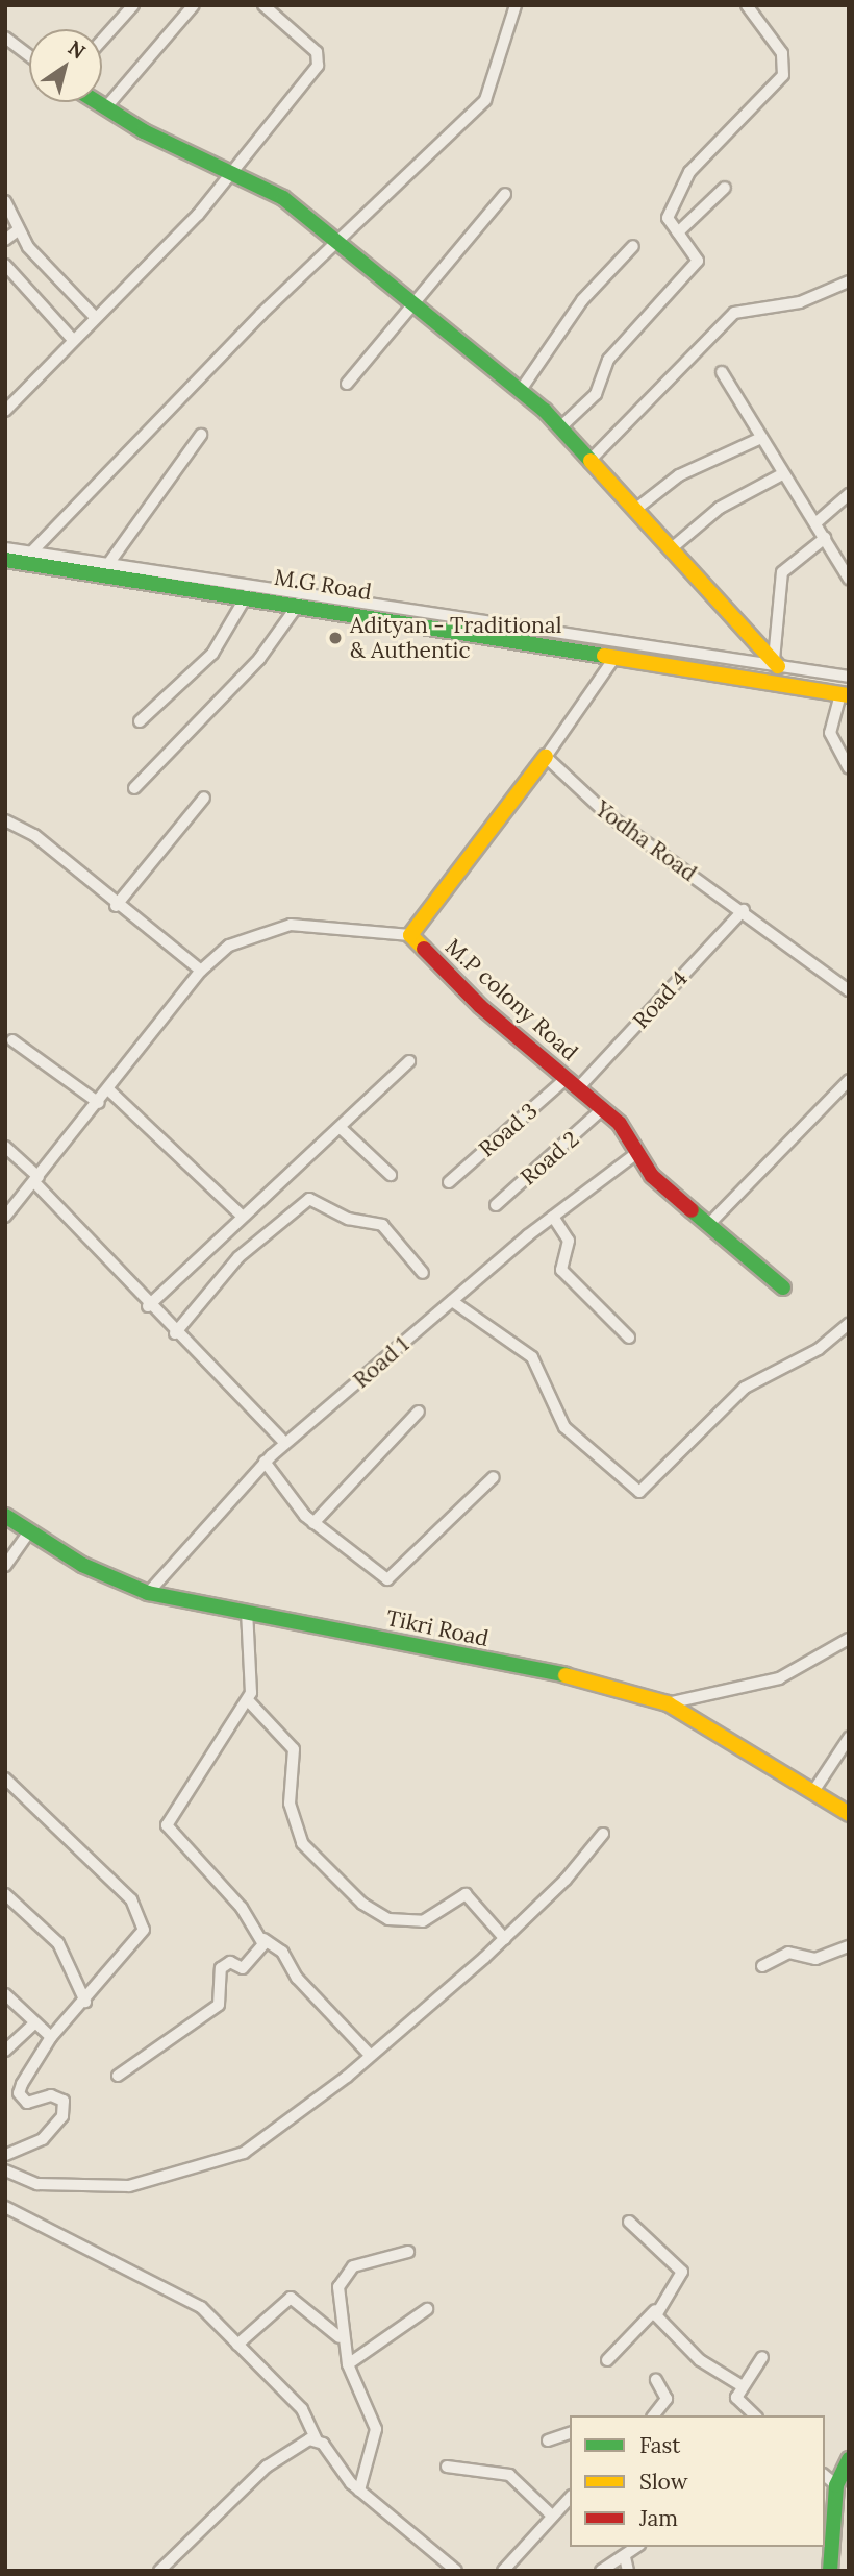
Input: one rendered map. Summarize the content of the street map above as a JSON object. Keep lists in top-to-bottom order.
{
  "streets": {
    "street": [
      "M.G Road",
      "Yodha Road",
      "M.P colony Road",
      "Road 4",
      "Road 3",
      "Road 2",
      "Road 1",
      "Tikri Road"
    ]
  },
  "crossings": [
    ["Yodha Road", "Road 4"],
    ["M.P colony Road", "Road 4"],
    ["M.P colony Road", "Road 3"],
    ["M.P colony Road", "Road 2"],
    ["M.P colony Road", "Road 1"],
    ["Road 4", "Road 3"],
    ["Road 1", "Tikri Road"]
  ],
  "places": ["Adityan - Traditional & Authentic"],
  "legend": ["Fast", "Slow", "Jam"],
  "north": "top right"
}
